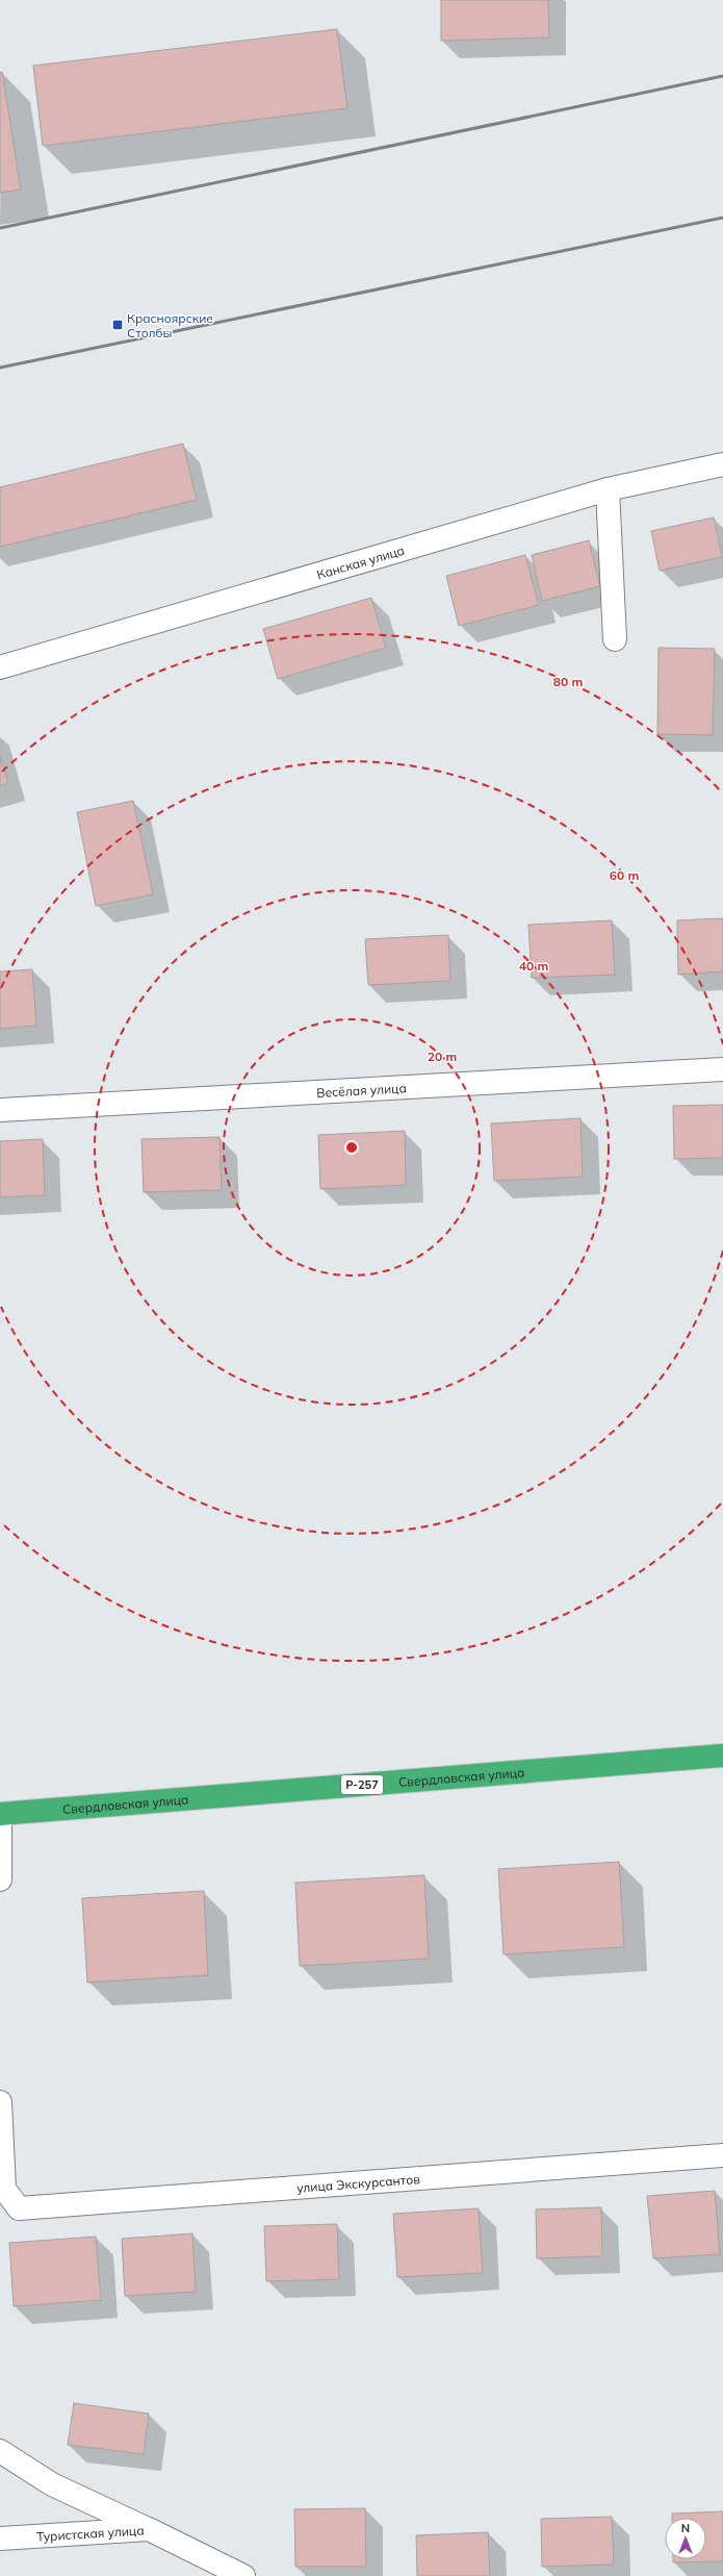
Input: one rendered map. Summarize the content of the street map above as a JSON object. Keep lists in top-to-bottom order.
{
  "streets": {
    "highway": ["Свердловская улица", "Р-257"],
    "street": [
      "Канская улица",
      "Весёлая улица",
      "улица Экскурсантов",
      "Туристская улица"
    ]
  },
  "places": {
    "transit": ["Красноярские Столбы"]
  },
  "north": "top",
  "rings": [
    "80 m",
    "60 m",
    "40 m",
    "20 m"
  ]
}
